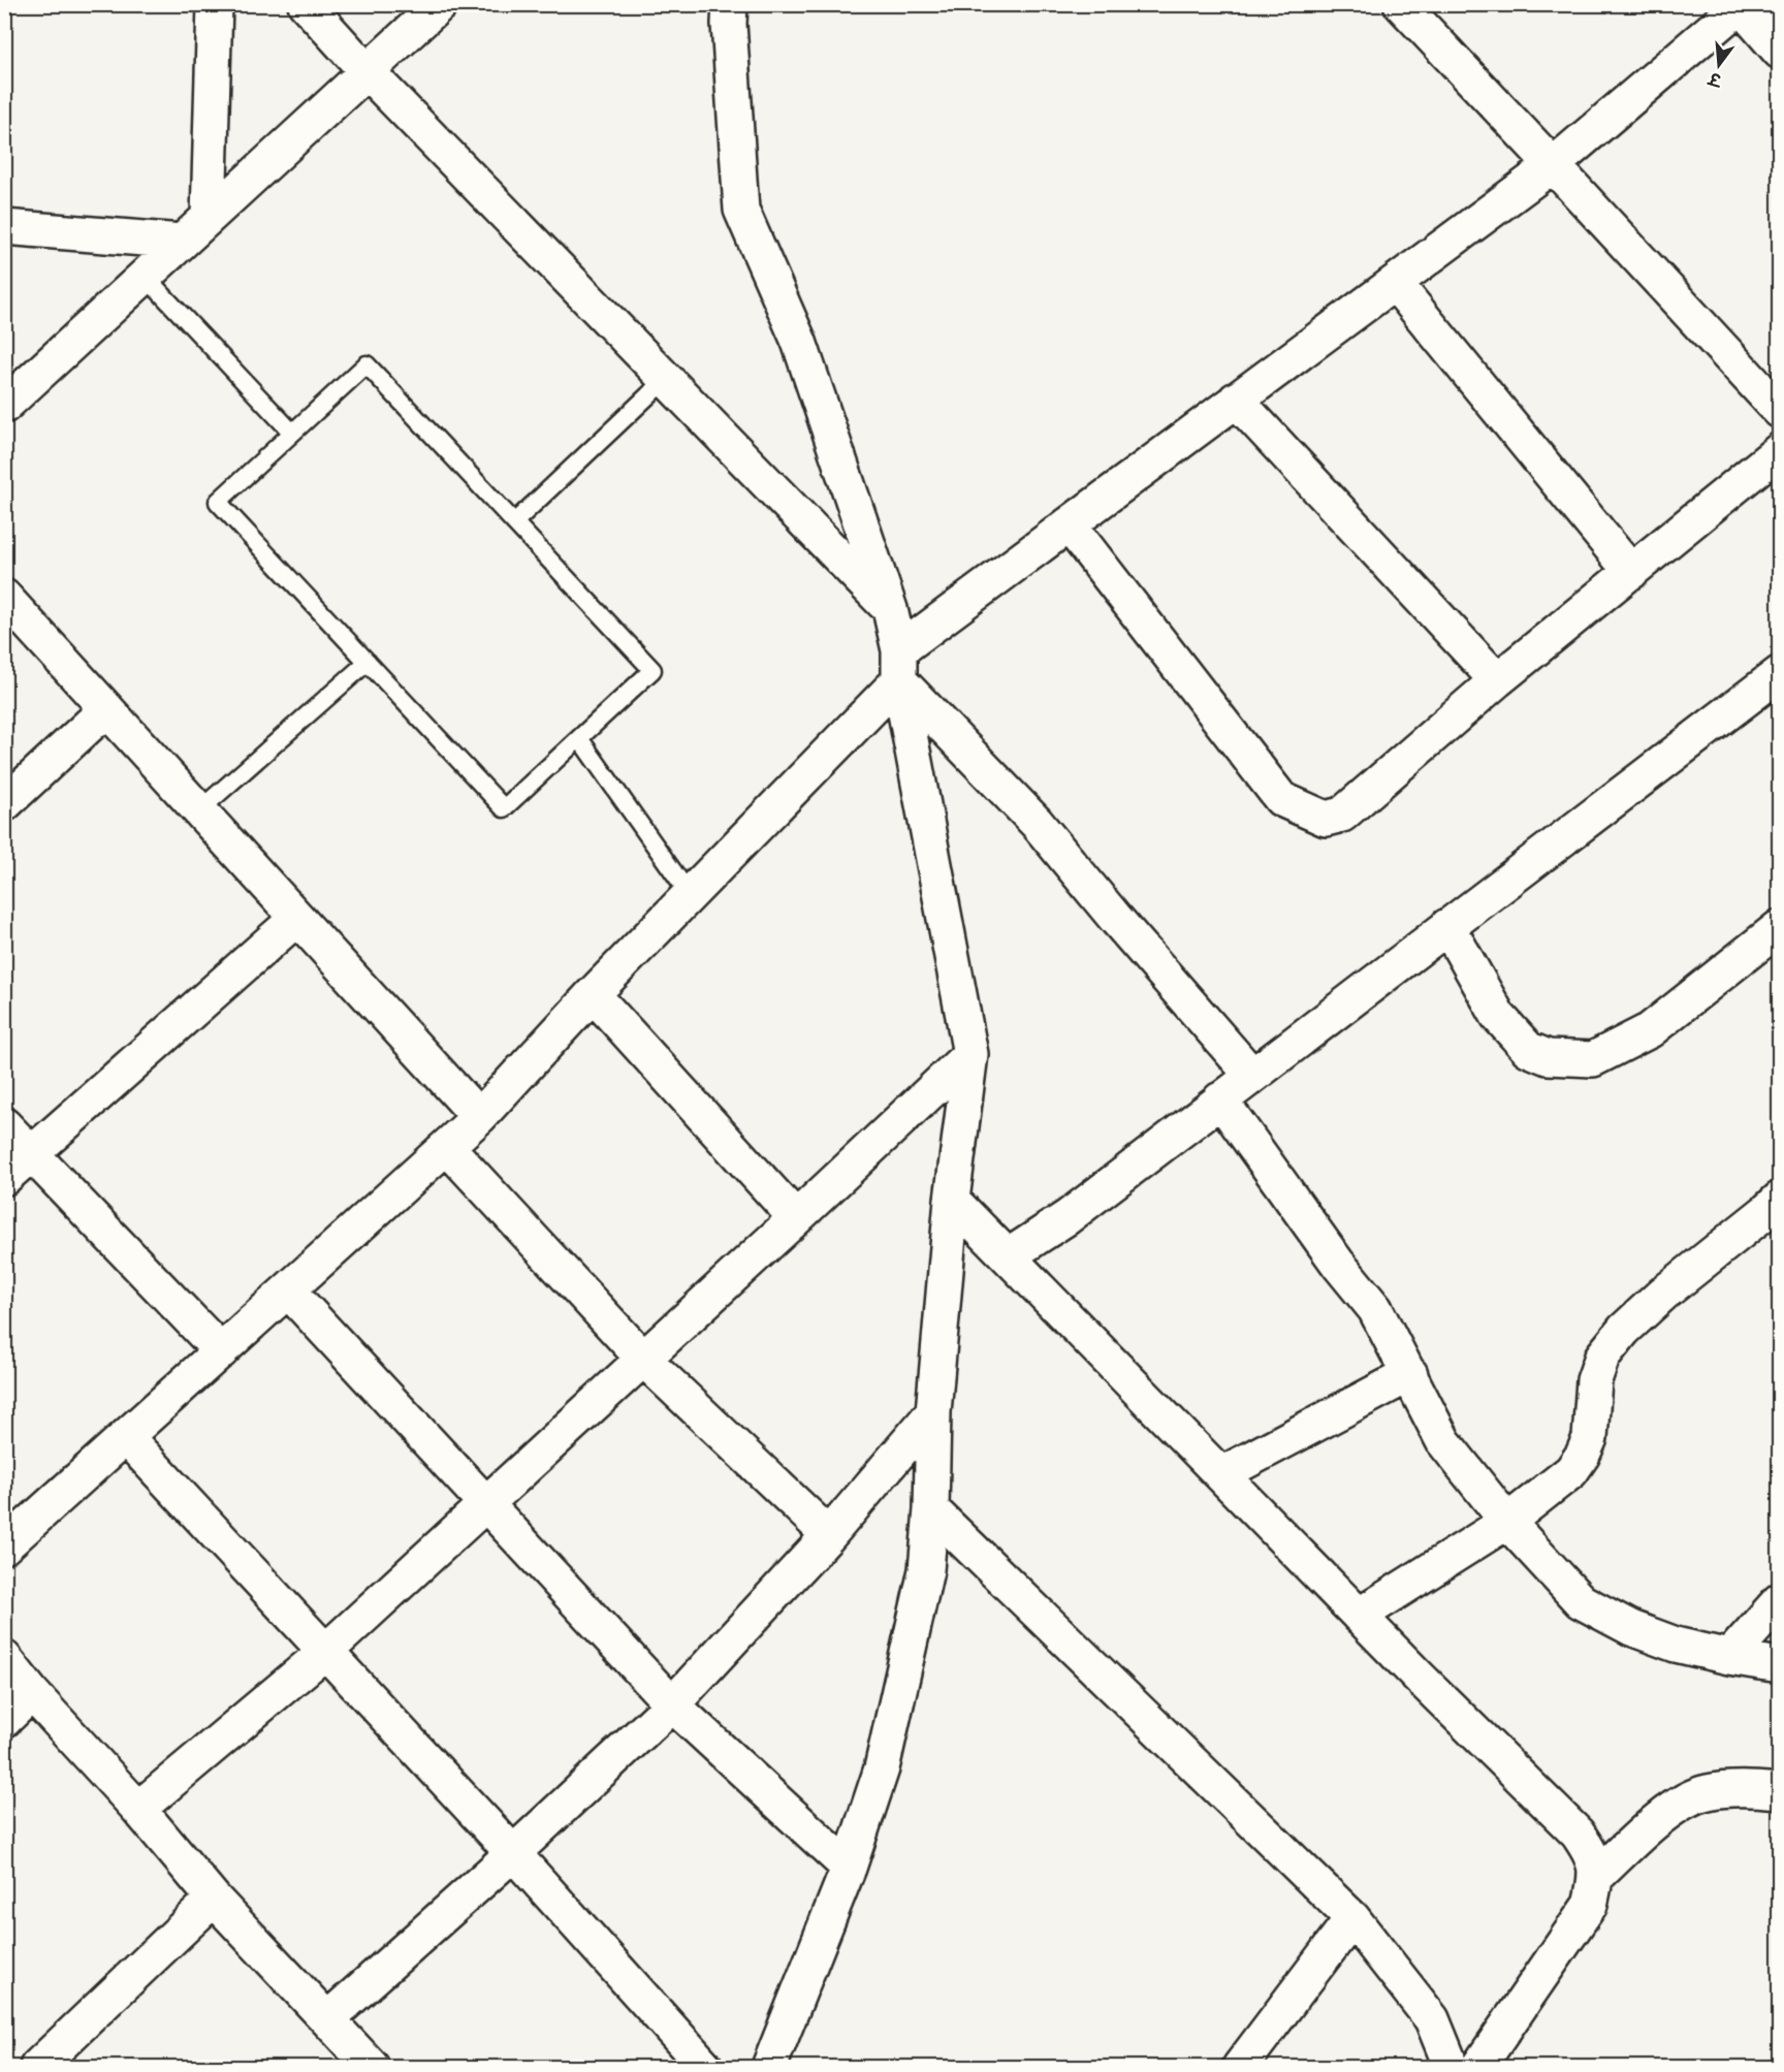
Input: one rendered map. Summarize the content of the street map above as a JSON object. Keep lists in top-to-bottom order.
{
  "north": "bottom"
}
